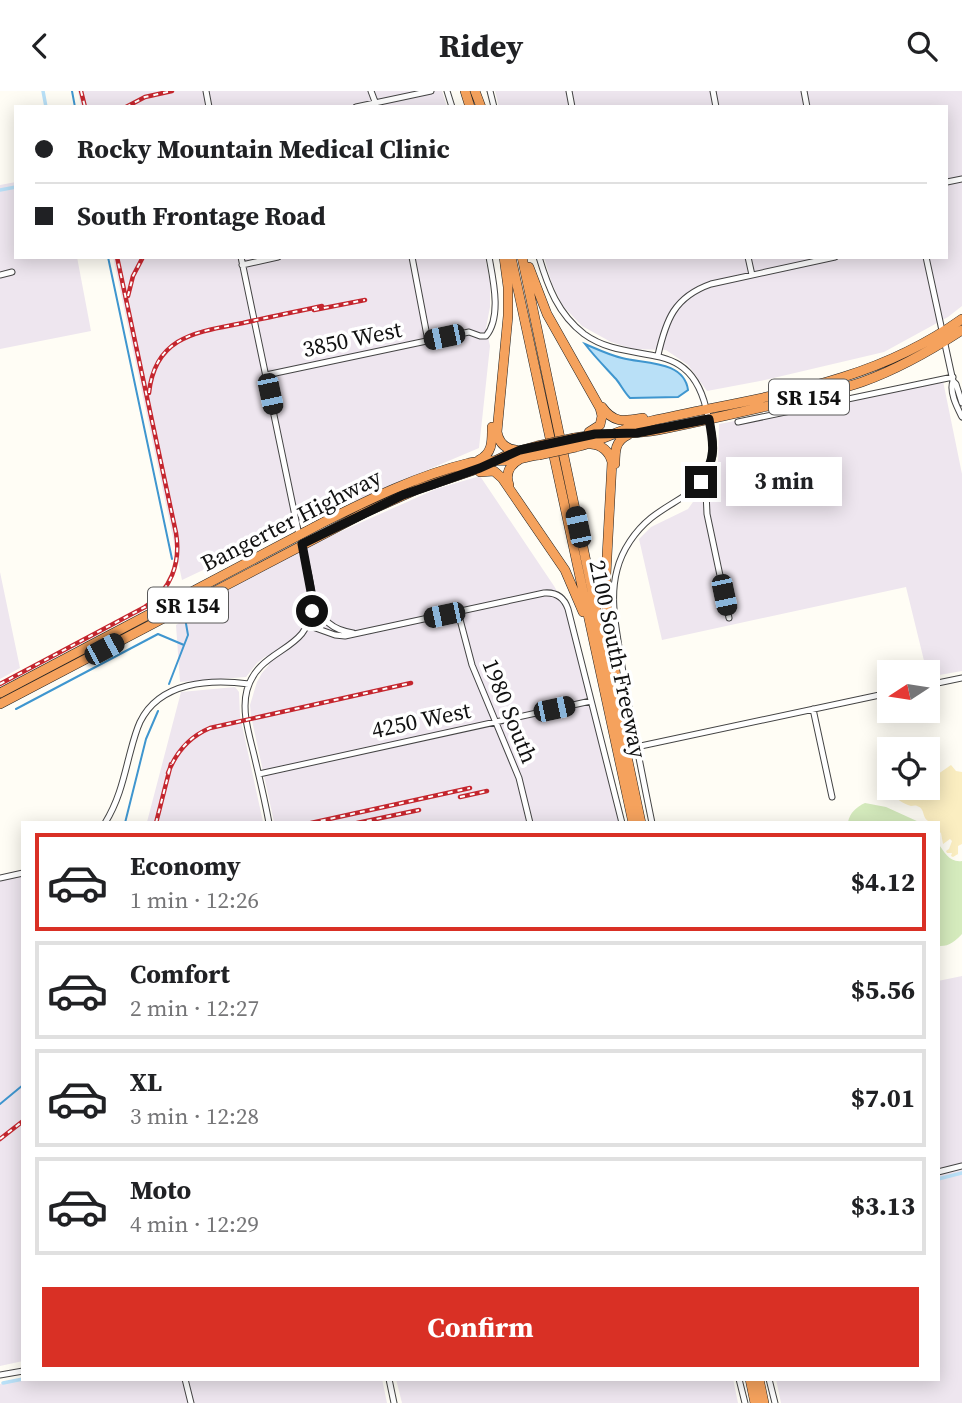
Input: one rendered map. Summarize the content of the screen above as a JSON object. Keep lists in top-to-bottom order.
{
  "streets": {
    "highway": ["SR 154", "Bangerter Highway", "2100 South Freeway"],
    "street": ["3850 West", "1980 South", "4250 West"]
  },
  "crossings": [
    ["1980 South", "4250 West"]
  ],
  "north": "left",
  "page": {
    "header": "Ridey",
    "banner": ["Rocky Mountain Medical Clinic", "South Frontage Road"],
    "bubble": "3 min",
    "list": [
      {
        "name": "Economy",
        "note": "1 min · 12:26",
        "value": "$4.12"
      },
      {
        "name": "Comfort",
        "note": "2 min · 12:27",
        "value": "$5.56"
      },
      {
        "name": "XL",
        "note": "3 min · 12:28",
        "value": "$7.01"
      },
      {
        "name": "Moto",
        "note": "4 min · 12:29",
        "value": "$3.13"
      }
    ],
    "buttons": "Confirm"
  }
}
